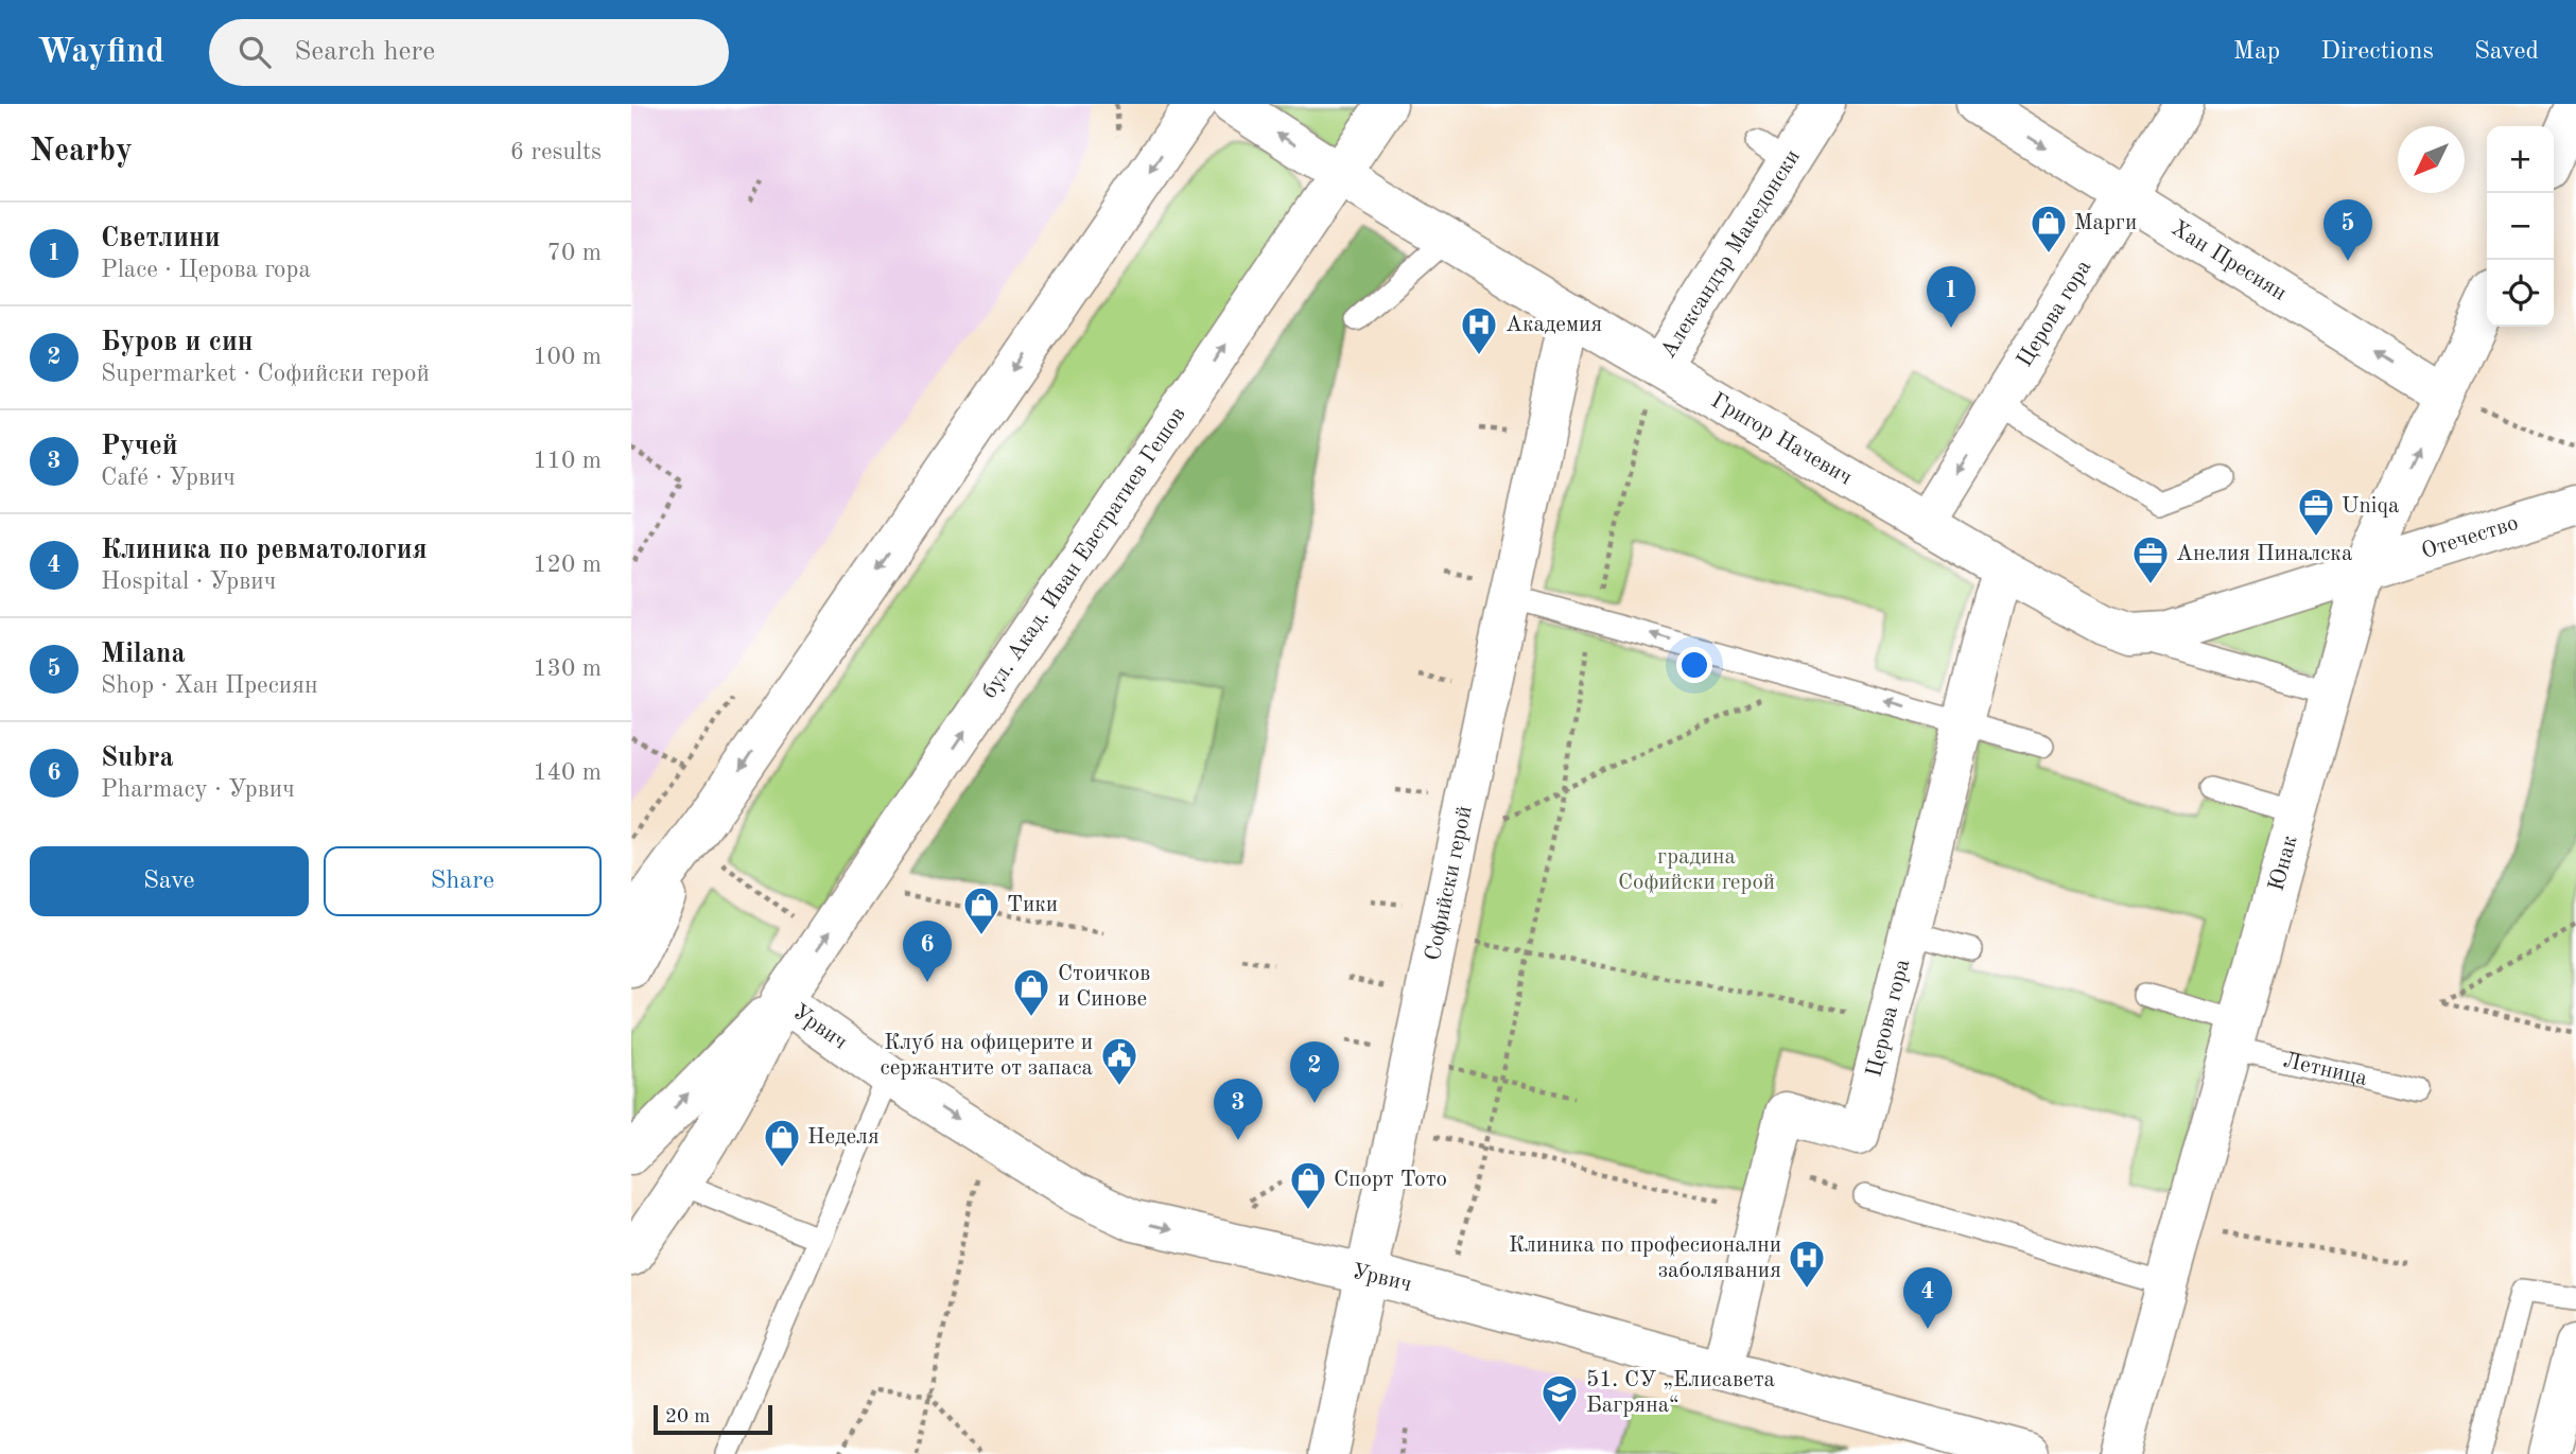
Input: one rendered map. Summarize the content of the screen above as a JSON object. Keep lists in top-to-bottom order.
{
  "streets": {
    "street": [
      "Александър Македонски",
      "Хан Пресиян",
      "Церова гора",
      "Григор Начевич",
      "Отечество",
      "бул. Акад. Иван Евстратиев Гешов",
      "Юнак",
      "Софийски герой",
      "Урвич"
    ],
    "lane": ["Летница"]
  },
  "crossings": [
    ["Александър Македонски", "Григор Начевич"],
    ["Хан Пресиян", "Церова гора"],
    ["Хан Пресиян", "Юнак"],
    ["Церова гора", "Григор Начевич"],
    ["Церова гора", "Урвич"],
    ["Григор Начевич", "Отечество"],
    ["Григор Начевич", "бул. Акад. Иван Евстратиев Гешов"],
    ["Григор Начевич", "Юнак"],
    ["Григор Начевич", "Софийски герой"],
    ["Отечество", "Юнак"],
    ["бул. Акад. Иван Евстратиев Гешов", "Урвич"],
    ["Юнак", "Летница"],
    ["Софийски герой", "Урвич"]
  ],
  "one_way": ["Урвич"],
  "parks": ["градина Софийски герой"],
  "places": {
    "shop": [
      "Марги",
      "Тики",
      "Стоичков и Синове",
      "Неделя",
      "Спорт Тото"
    ],
    "hospital": ["Академия", "Клиника по професионални заболявания"],
    "office": ["Uniqa", "Анелия Пиналска"],
    "public building": ["Клуб на офицерите и сержантите от запаса"],
    "school or university": ["51. СУ „Елисавета Багряна“"]
  },
  "scale_bar": "20 m",
  "north": "bottom left",
  "page": {
    "header": "Wayfind",
    "search": "Search here",
    "nav": ["Map", "Directions", "Saved"],
    "heading": ["Nearby", "6 results"],
    "map_buttons": ["+", "−"],
    "pins": [
      "5",
      "1",
      "6",
      "2",
      "3",
      "4"
    ],
    "list": [
      {
        "mark": "1",
        "name": "Светлини",
        "note": "Place · Церова гора",
        "value": "70 m"
      },
      {
        "mark": "2",
        "name": "Буров и син",
        "note": "Supermarket · Софийски герой",
        "value": "100 m"
      },
      {
        "mark": "3",
        "name": "Ручей",
        "note": "Café · Урвич",
        "value": "110 m"
      },
      {
        "mark": "4",
        "name": "Клиника по ревматология",
        "note": "Hospital · Урвич",
        "value": "120 m"
      },
      {
        "mark": "5",
        "name": "Milana",
        "note": "Shop · Хан Пресиян",
        "value": "130 m"
      },
      {
        "mark": "6",
        "name": "Subra",
        "note": "Pharmacy · Урвич",
        "value": "140 m"
      }
    ],
    "buttons": ["Save", "Share"],
    "scale": "20 m"
  }
}
